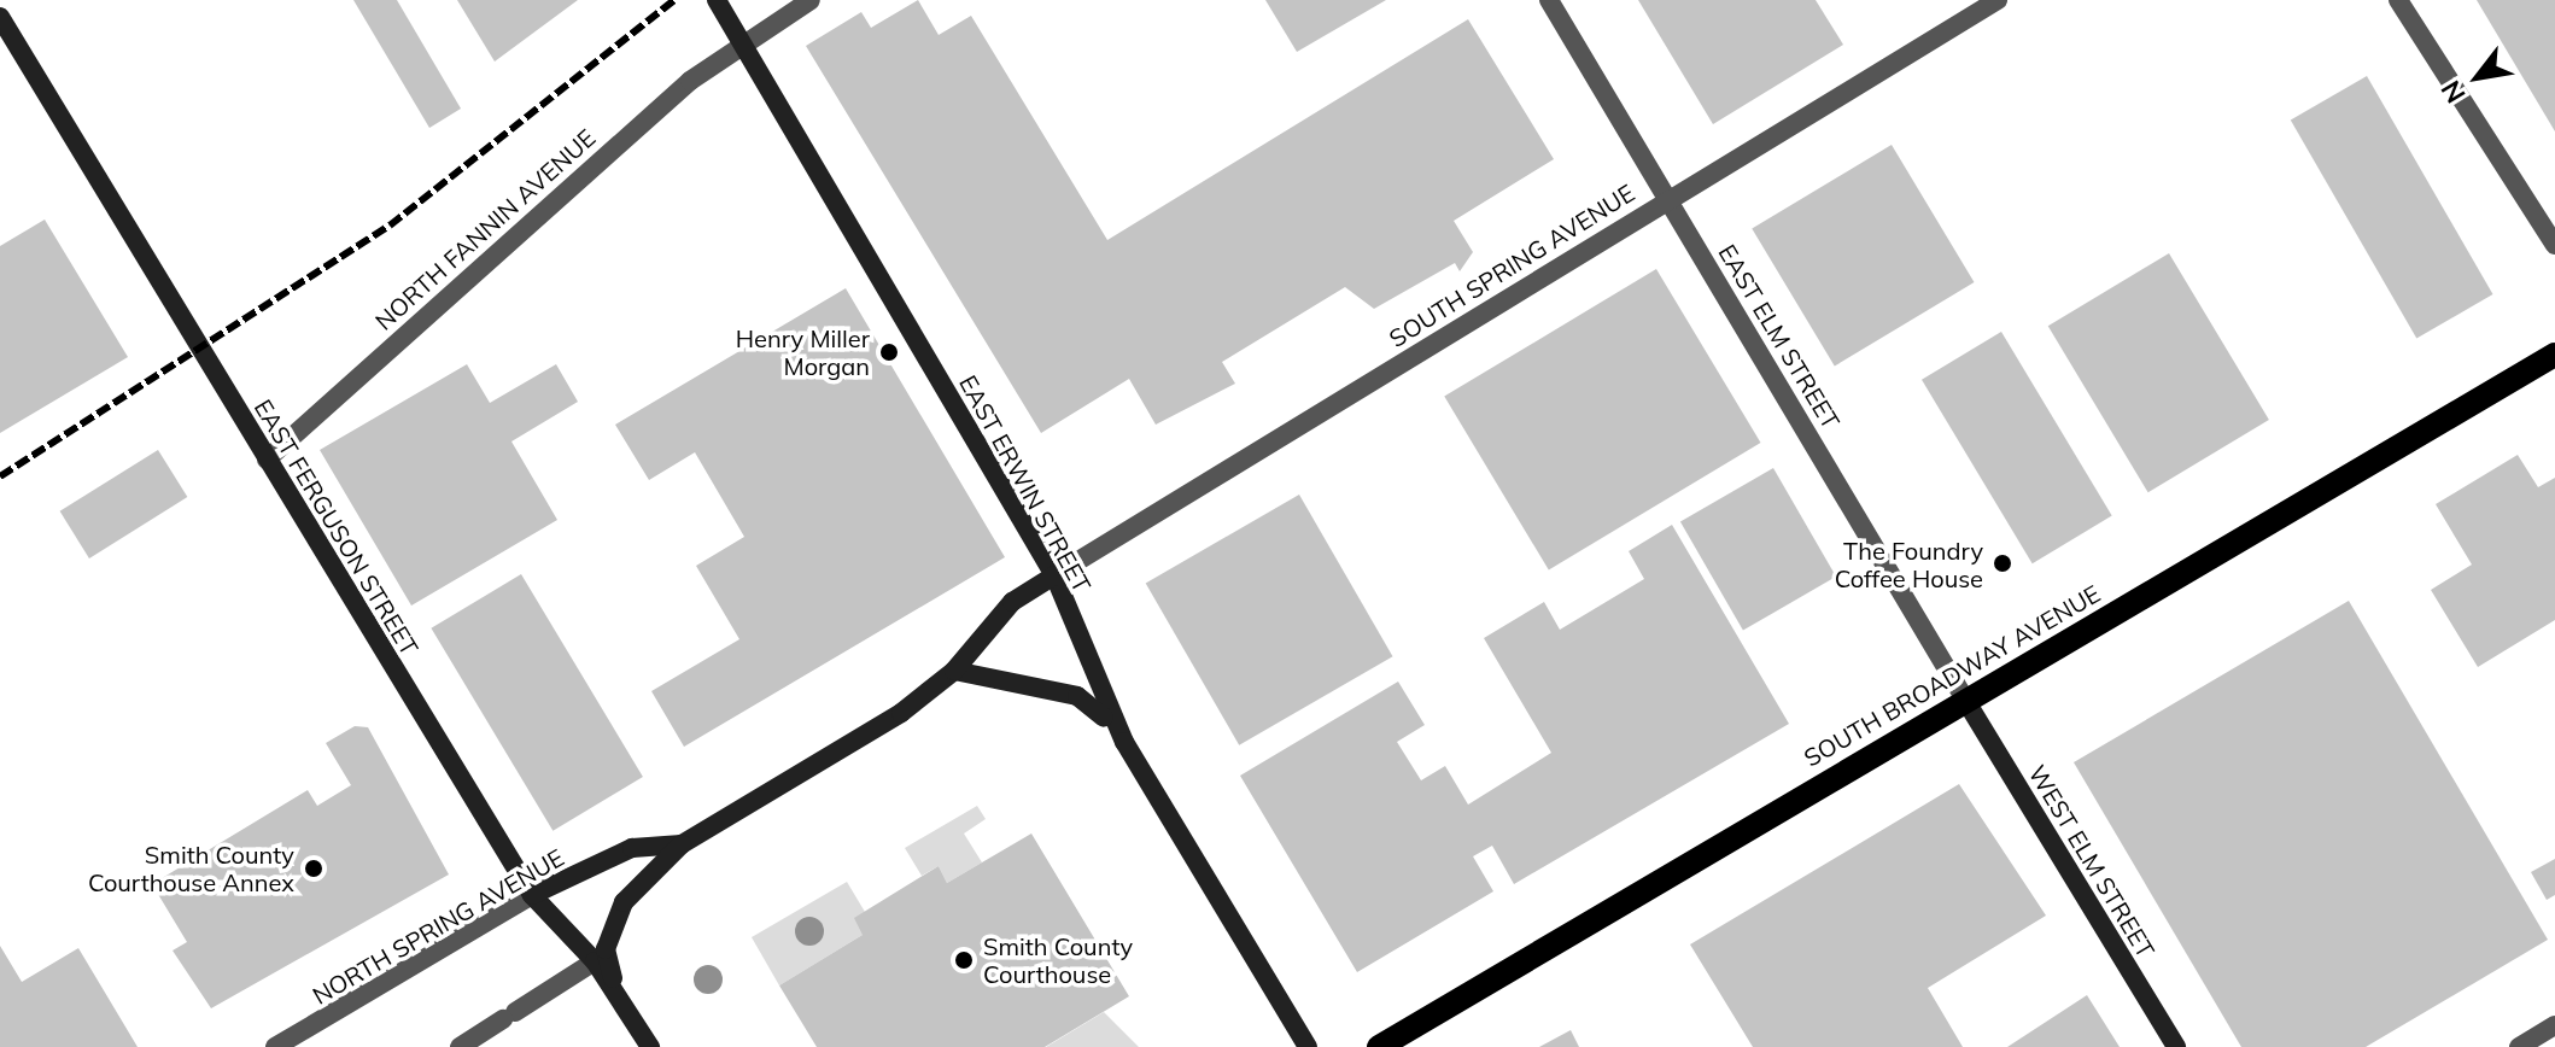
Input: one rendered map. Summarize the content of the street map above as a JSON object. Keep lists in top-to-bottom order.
{
  "streets": {
    "main road": [
      "EAST ERWIN STREET",
      "EAST FERGUSON STREET",
      "SOUTH BROADWAY AVENUE",
      "WEST ELM STREET",
      "NORTH SPRING AVENUE"
    ],
    "street": ["NORTH FANNIN AVENUE", "SOUTH SPRING AVENUE", "EAST ELM STREET"]
  },
  "crossings": [
    ["NORTH FANNIN AVENUE", "EAST ERWIN STREET"],
    ["NORTH FANNIN AVENUE", "EAST FERGUSON STREET"],
    ["SOUTH SPRING AVENUE", "EAST ELM STREET"],
    ["SOUTH SPRING AVENUE", "EAST ERWIN STREET"],
    ["SOUTH SPRING AVENUE", "NORTH SPRING AVENUE"],
    ["EAST ELM STREET", "SOUTH BROADWAY AVENUE"],
    ["EAST ELM STREET", "WEST ELM STREET"],
    ["EAST ERWIN STREET", "NORTH SPRING AVENUE"],
    ["EAST FERGUSON STREET", "NORTH SPRING AVENUE"],
    ["SOUTH BROADWAY AVENUE", "WEST ELM STREET"]
  ],
  "places": [
    "Henry Miller Morgan",
    "The Foundry Coffee House",
    "Smith County Courthouse Annex",
    "Smith County Courthouse"
  ],
  "north": "bottom left"
}
